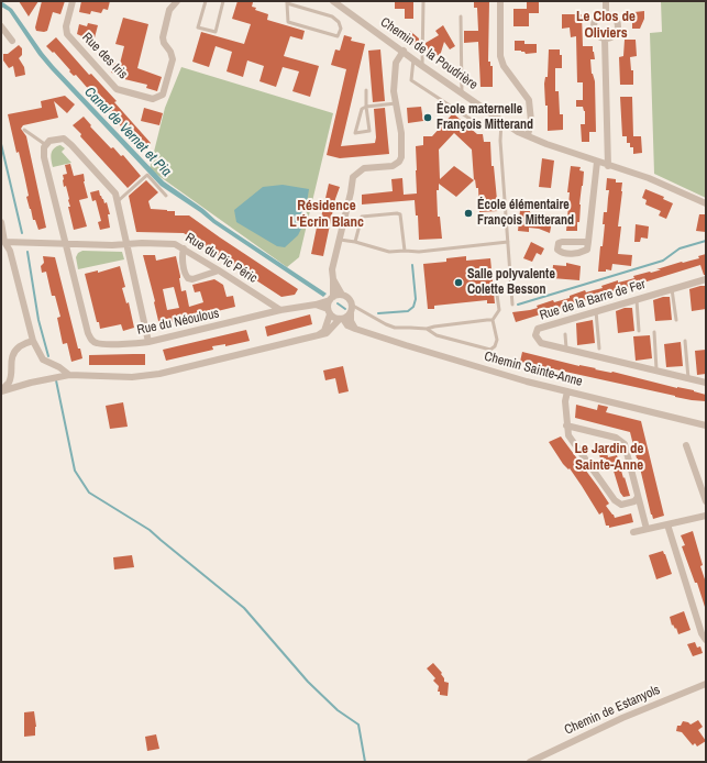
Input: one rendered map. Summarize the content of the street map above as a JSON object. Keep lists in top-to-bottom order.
{
  "streets": {
    "street": [
      "Chemin de la Poudrière",
      "Rue des Iris",
      "Rue du Pic Péric",
      "Rue de la Barre de Fer",
      "Rue du Néoulous",
      "Chemin Sainte-Anne",
      "Chemin de Estanyols"
    ]
  },
  "crossings": [
    ["Rue du Pic Péric", "Rue du Néoulous"],
    ["Rue du Néoulous", "Chemin Sainte-Anne"]
  ],
  "districts": ["Le Clos de Oliviers", "Résidence L'Écrin Blanc", "Le Jardin de Sainte-Anne"],
  "water": ["Canal de Vernet et Pia"],
  "places": ["École maternelle François Mitterand", "École élémentaire François Mitterand", "Salle polyvalente Colette Besson"]
}
